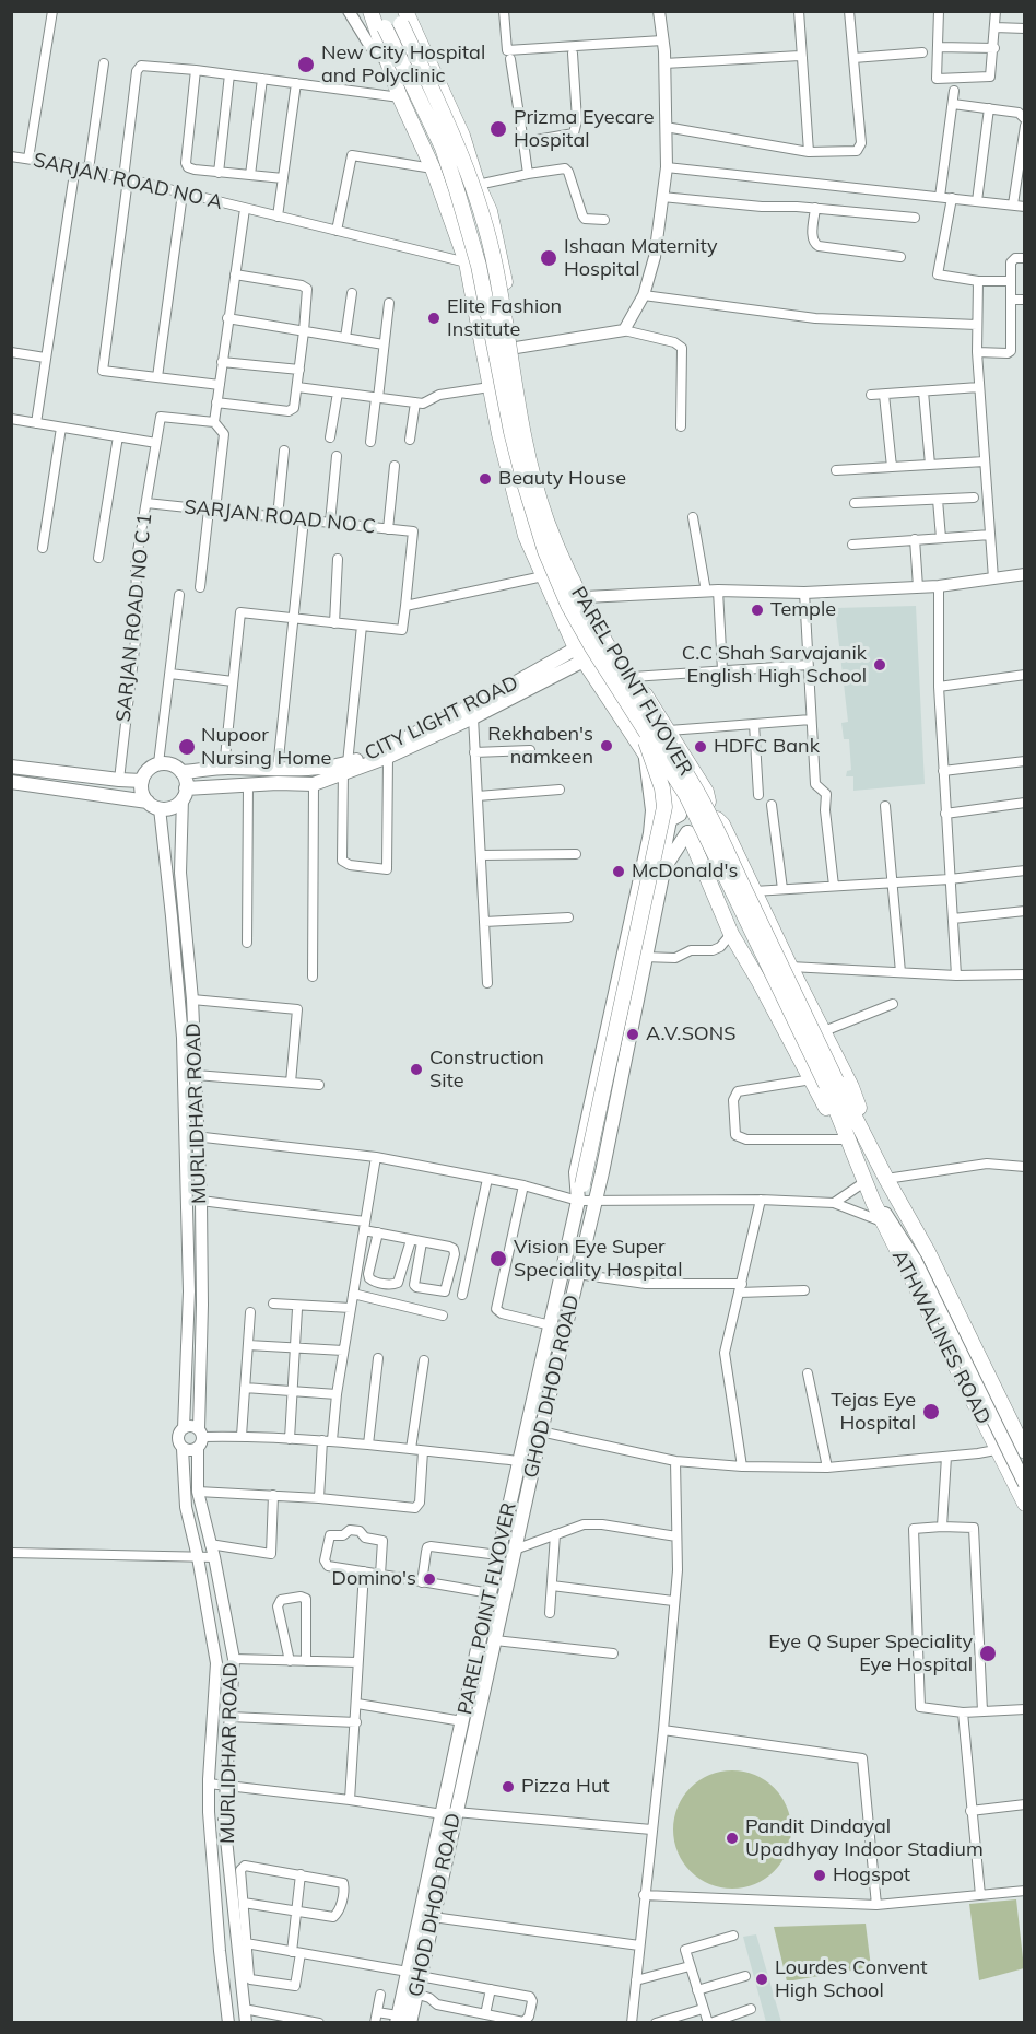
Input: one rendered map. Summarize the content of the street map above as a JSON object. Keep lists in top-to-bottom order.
{
  "streets": {
    "main road": [
      "PAREL POINT FLYOVER",
      "CITY LIGHT ROAD",
      "ATHWALINES ROAD",
      "GHOD DHOD ROAD"
    ],
    "street": [
      "SARJAN ROAD NO A",
      "SARJAN ROAD NO C",
      "SARJAN ROAD NO C 1",
      "MURLIDHAR ROAD"
    ]
  },
  "crossings": [
    ["SARJAN ROAD NO C", "SARJAN ROAD NO C 1"],
    ["PAREL POINT FLYOVER", "ATHWALINES ROAD"],
    ["PAREL POINT FLYOVER", "GHOD DHOD ROAD"],
    ["CITY LIGHT ROAD", "MURLIDHAR ROAD"]
  ],
  "places": [
    "New City Hospital and Polyclinic",
    "Prizma Eyecare Hospital",
    "Ishaan Maternity Hospital",
    "Elite Fashion Institute",
    "Beauty House",
    "Temple",
    "C.C Shah Sarvajanik English High School",
    "Rekhaben's namkeen",
    "Nupoor Nursing Home",
    "HDFC Bank",
    "McDonald's",
    "A.V.SONS",
    "Construction Site",
    "Vision Eye Super Speciality Hospital",
    "Tejas Eye Hospital",
    "Domino's",
    "Eye Q Super Speciality Eye Hospital",
    "Pizza Hut",
    "Pandit Dindayal Upadhyay Indoor Stadium",
    "Hogspot",
    "Lourdes Convent High School"
  ]
}
